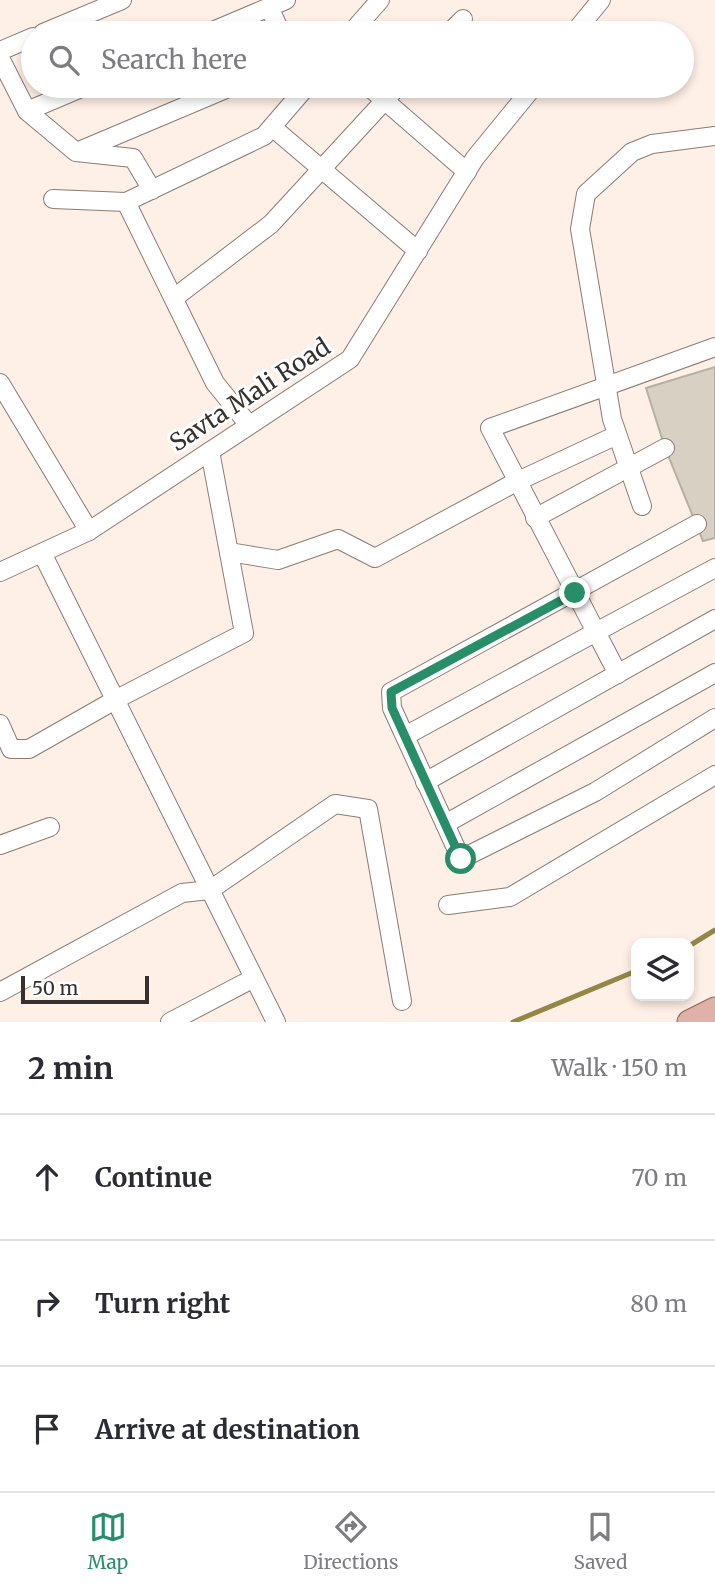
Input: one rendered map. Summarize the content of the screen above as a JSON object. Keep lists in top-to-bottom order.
{
  "streets": {
    "street": ["Savta Mali Road"]
  },
  "scale_bar": "50 m",
  "page": {
    "search": "Search here",
    "scale": "50 m",
    "heading": ["2 min", "Walk · 150 m"],
    "list": [
      ["Continue", "70 m"],
      ["Turn right", "80 m"],
      "Arrive at destination"
    ],
    "nav": ["Map", "Directions", "Saved"]
  }
}
